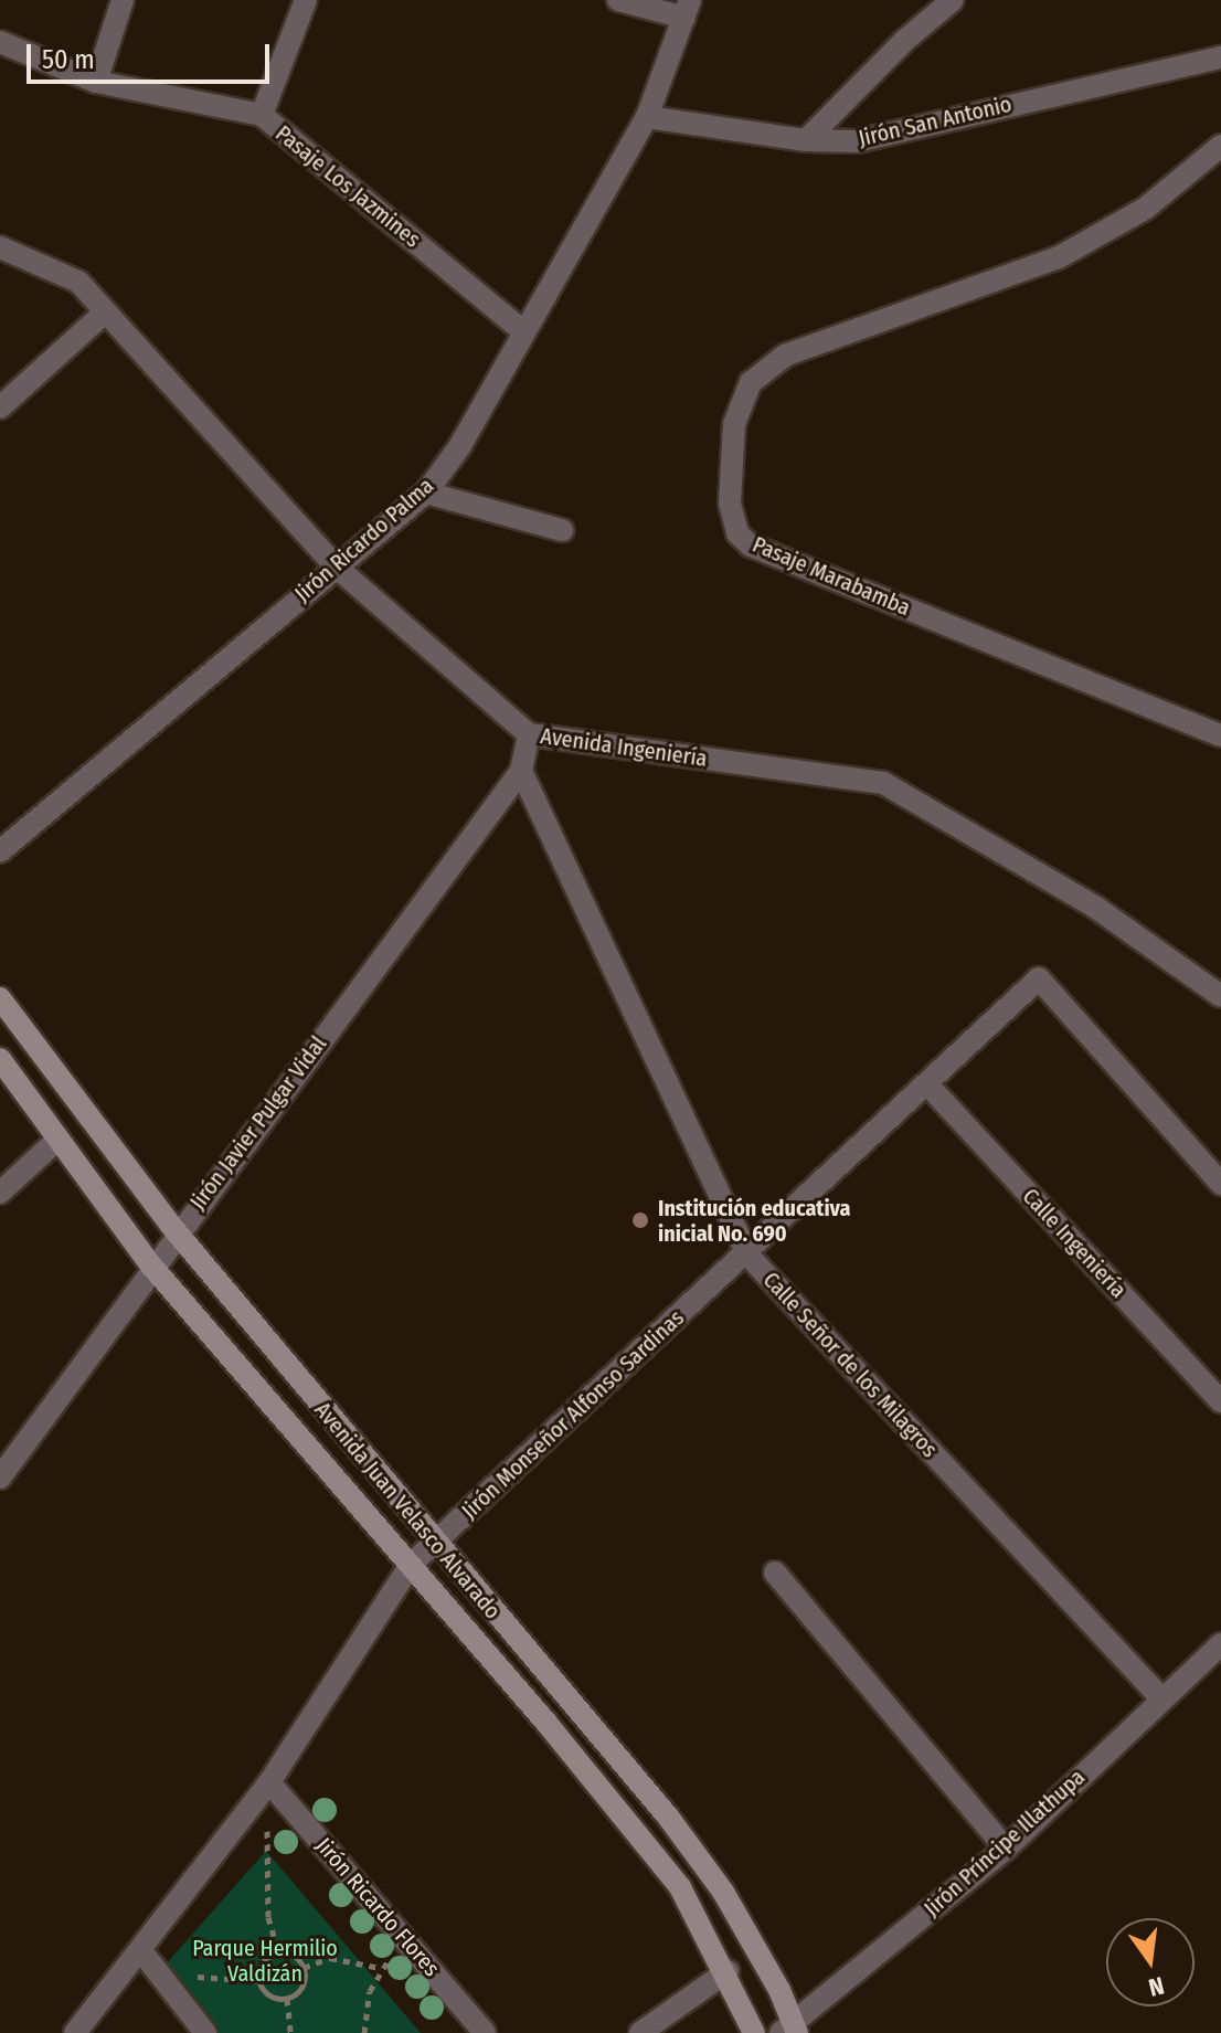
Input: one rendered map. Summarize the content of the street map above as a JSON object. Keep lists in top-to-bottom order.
{
  "streets": {
    "street": [
      "Jirón San Antonio",
      "Pasaje Los Jazmines",
      "Jirón Ricardo Palma",
      "Pasaje Marabamba",
      "Avenida Ingeniería",
      "Jirón Javier Pulgar Vidal",
      "Calle Ingeniería",
      "Calle Señor de los Milagros",
      "Jirón Monseñor Alfonso Sardinas",
      "Avenida Juan Velasco Alvarado",
      "Jirón Príncipe Illathupa",
      "Jirón Ricardo Flores"
    ]
  },
  "crossings": [
    ["Jirón San Antonio", "Jirón Ricardo Palma"],
    ["Pasaje Los Jazmines", "Jirón Ricardo Palma"],
    ["Jirón Ricardo Palma", "Avenida Ingeniería"],
    ["Jirón Javier Pulgar Vidal", "Calle Señor de los Milagros"],
    ["Jirón Javier Pulgar Vidal", "Avenida Juan Velasco Alvarado"],
    ["Calle Ingeniería", "Jirón Monseñor Alfonso Sardinas"],
    ["Calle Señor de los Milagros", "Jirón Monseñor Alfonso Sardinas"],
    ["Calle Señor de los Milagros", "Jirón Príncipe Illathupa"],
    ["Jirón Monseñor Alfonso Sardinas", "Avenida Juan Velasco Alvarado"],
    ["Jirón Monseñor Alfonso Sardinas", "Jirón Ricardo Flores"],
    ["Avenida Juan Velasco Alvarado", "Jirón Príncipe Illathupa"]
  ],
  "parks": ["Parque Hermilio Valdizán"],
  "places": ["Institución educativa inicial No. 690"],
  "scale_bar": "50 m",
  "north": "bottom"
}
